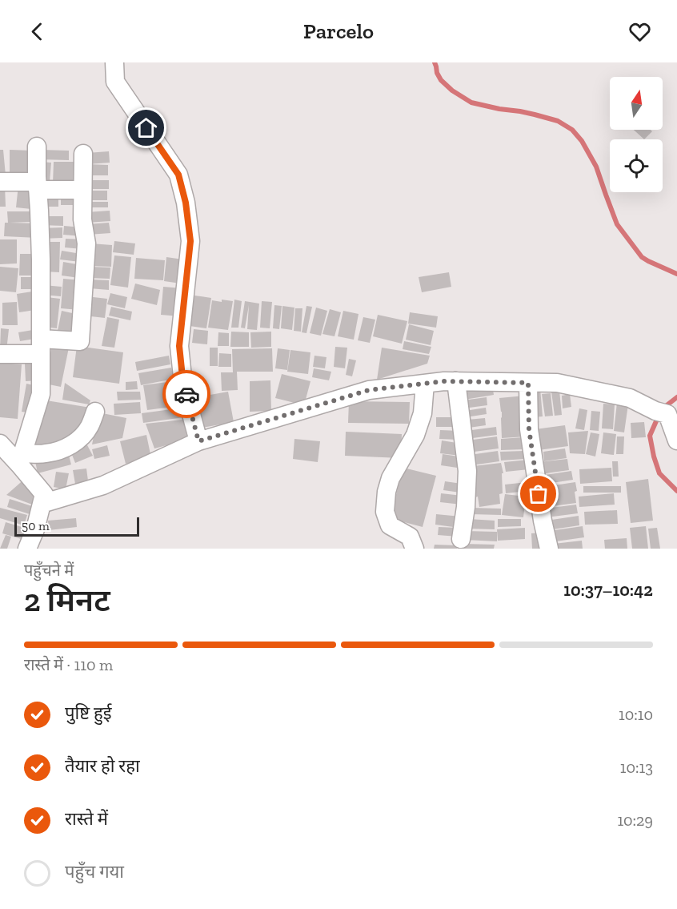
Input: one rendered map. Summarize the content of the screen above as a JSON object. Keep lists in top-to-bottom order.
{
  "scale_bar": "50 m",
  "north": "top",
  "page": {
    "header": "Parcelo",
    "scale": "50 m",
    "heading": ["2 मिनट", "पहुँचने में", "10:37–10:42"],
    "bar": "रास्ते में · 110 m",
    "list": [
      ["पुष्टि हुई", "10:10"],
      ["तैयार हो रहा", "10:13"],
      ["रास्ते में", "10:29"],
      "पहुँच गया"
    ]
  }
}
